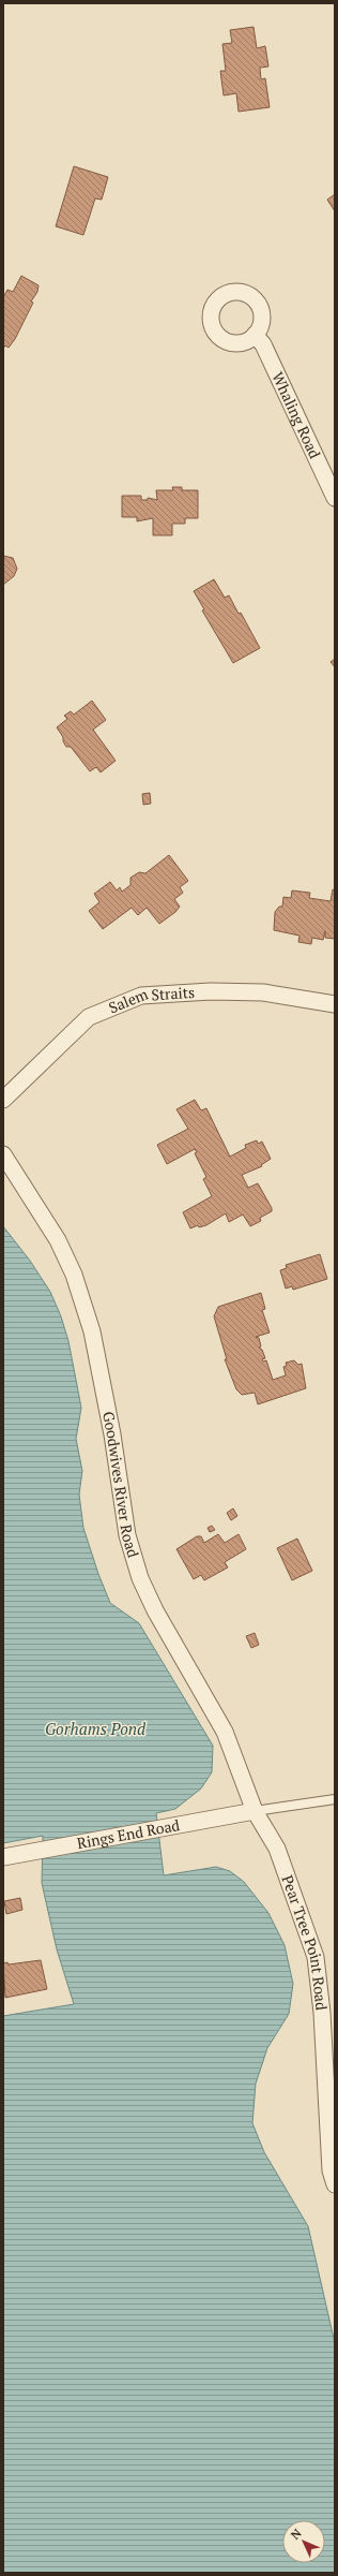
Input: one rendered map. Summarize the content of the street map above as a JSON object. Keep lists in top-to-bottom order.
{
  "streets": {
    "street": [
      "Whaling Road",
      "Salem Straits",
      "Goodwives River Road",
      "Rings End Road",
      "Pear Tree Point Road"
    ]
  },
  "crossings": [
    ["Goodwives River Road", "Rings End Road"],
    ["Goodwives River Road", "Pear Tree Point Road"],
    ["Rings End Road", "Pear Tree Point Road"]
  ],
  "water": ["Gorhams Pond"],
  "north": "top left"
}
